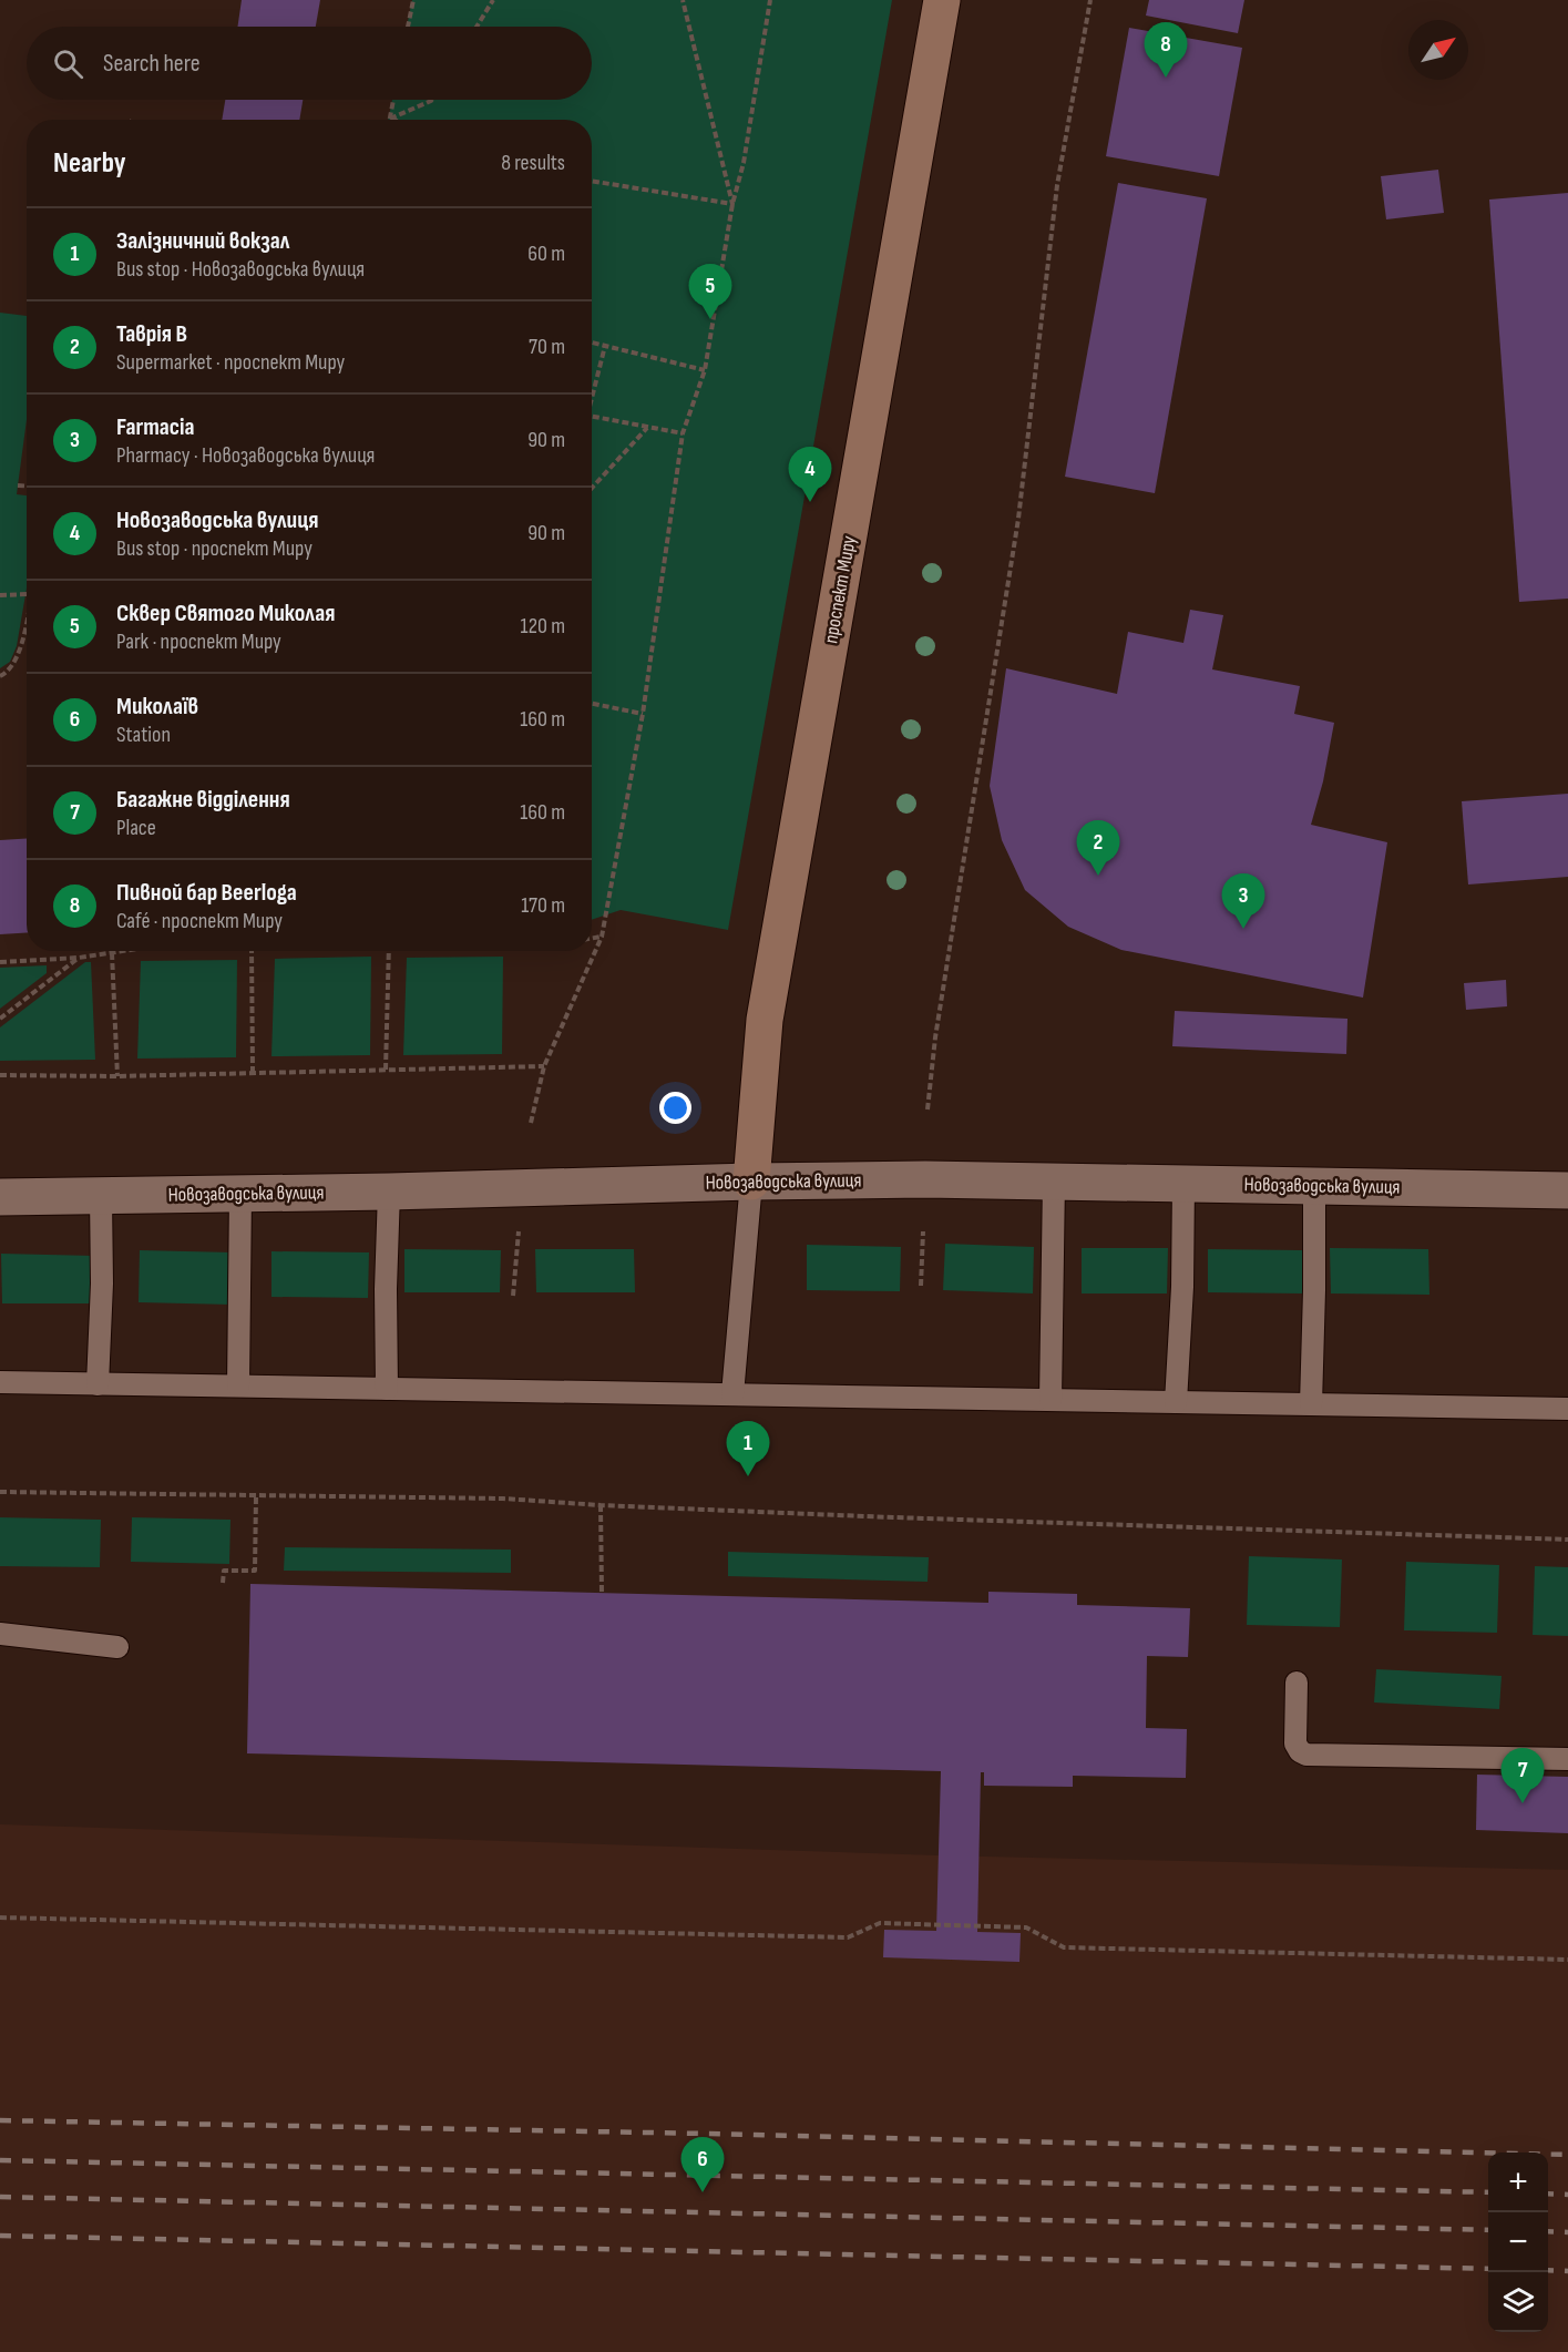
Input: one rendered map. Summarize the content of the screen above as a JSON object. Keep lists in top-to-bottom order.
{
  "streets": {
    "main road": ["проспект Миру"],
    "street": ["Новозаводська вулиця"]
  },
  "crossings": [
    ["проспект Миру", "Новозаводська вулиця"]
  ],
  "north": "top right",
  "page": {
    "pins": [
      "8",
      "5",
      "4",
      "2",
      "3",
      "1",
      "7",
      "6"
    ],
    "search": "Search here",
    "heading": ["Nearby", "8 results"],
    "list": [
      {
        "mark": "1",
        "name": "Залізничний вокзал",
        "note": "Bus stop · Новозаводська вулиця",
        "value": "60 m"
      },
      {
        "mark": "2",
        "name": "Таврія В",
        "note": "Supermarket · проспект Миру",
        "value": "70 m"
      },
      {
        "mark": "3",
        "name": "Farmacia",
        "note": "Pharmacy · Новозаводська вулиця",
        "value": "90 m"
      },
      {
        "mark": "4",
        "name": "Новозаводська вулиця",
        "note": "Bus stop · проспект Миру",
        "value": "90 m"
      },
      {
        "mark": "5",
        "name": "Сквер Святого Миколая",
        "note": "Park · проспект Миру",
        "value": "120 m"
      },
      {
        "mark": "6",
        "name": "Миколаїв",
        "note": "Station",
        "value": "160 m"
      },
      {
        "mark": "7",
        "name": "Багажне відділення",
        "note": "Place",
        "value": "160 m"
      },
      {
        "mark": "8",
        "name": "Пивной бар Beerloga",
        "note": "Café · проспект Миру",
        "value": "170 m"
      }
    ],
    "map_buttons": ["+", "−"]
  }
}
